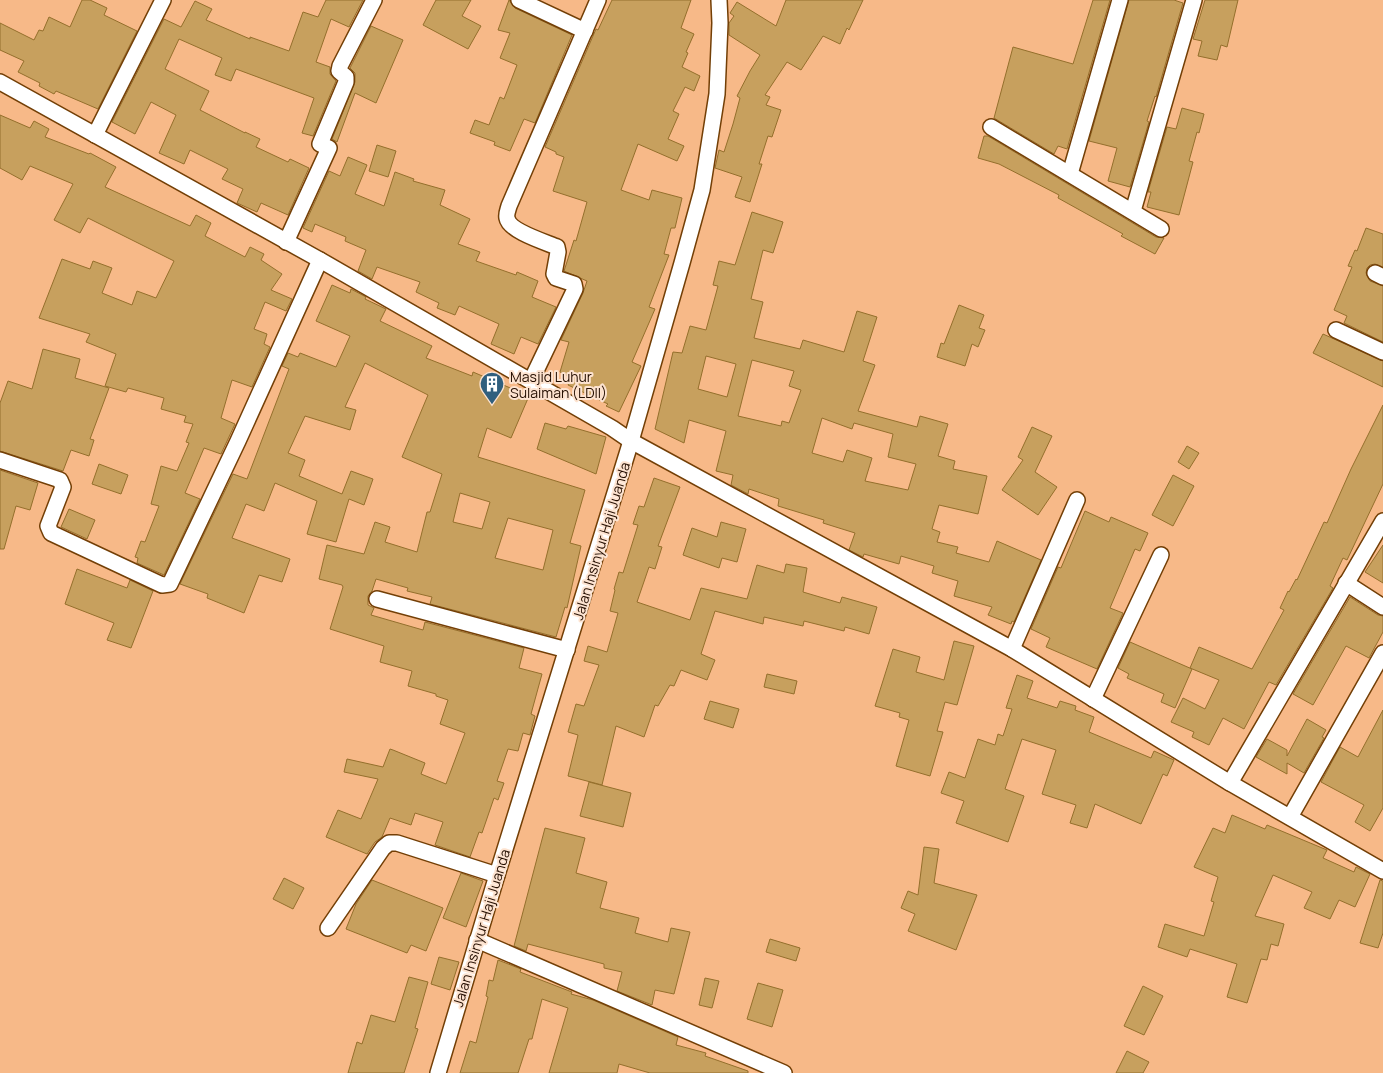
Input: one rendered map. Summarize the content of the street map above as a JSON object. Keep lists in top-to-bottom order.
{
  "streets": {
    "street": ["Jalan Insinyur Haji Juanda"]
  },
  "places": {
    "building": ["Masjid Luhur Sulaiman (LDII)"]
  }
}
